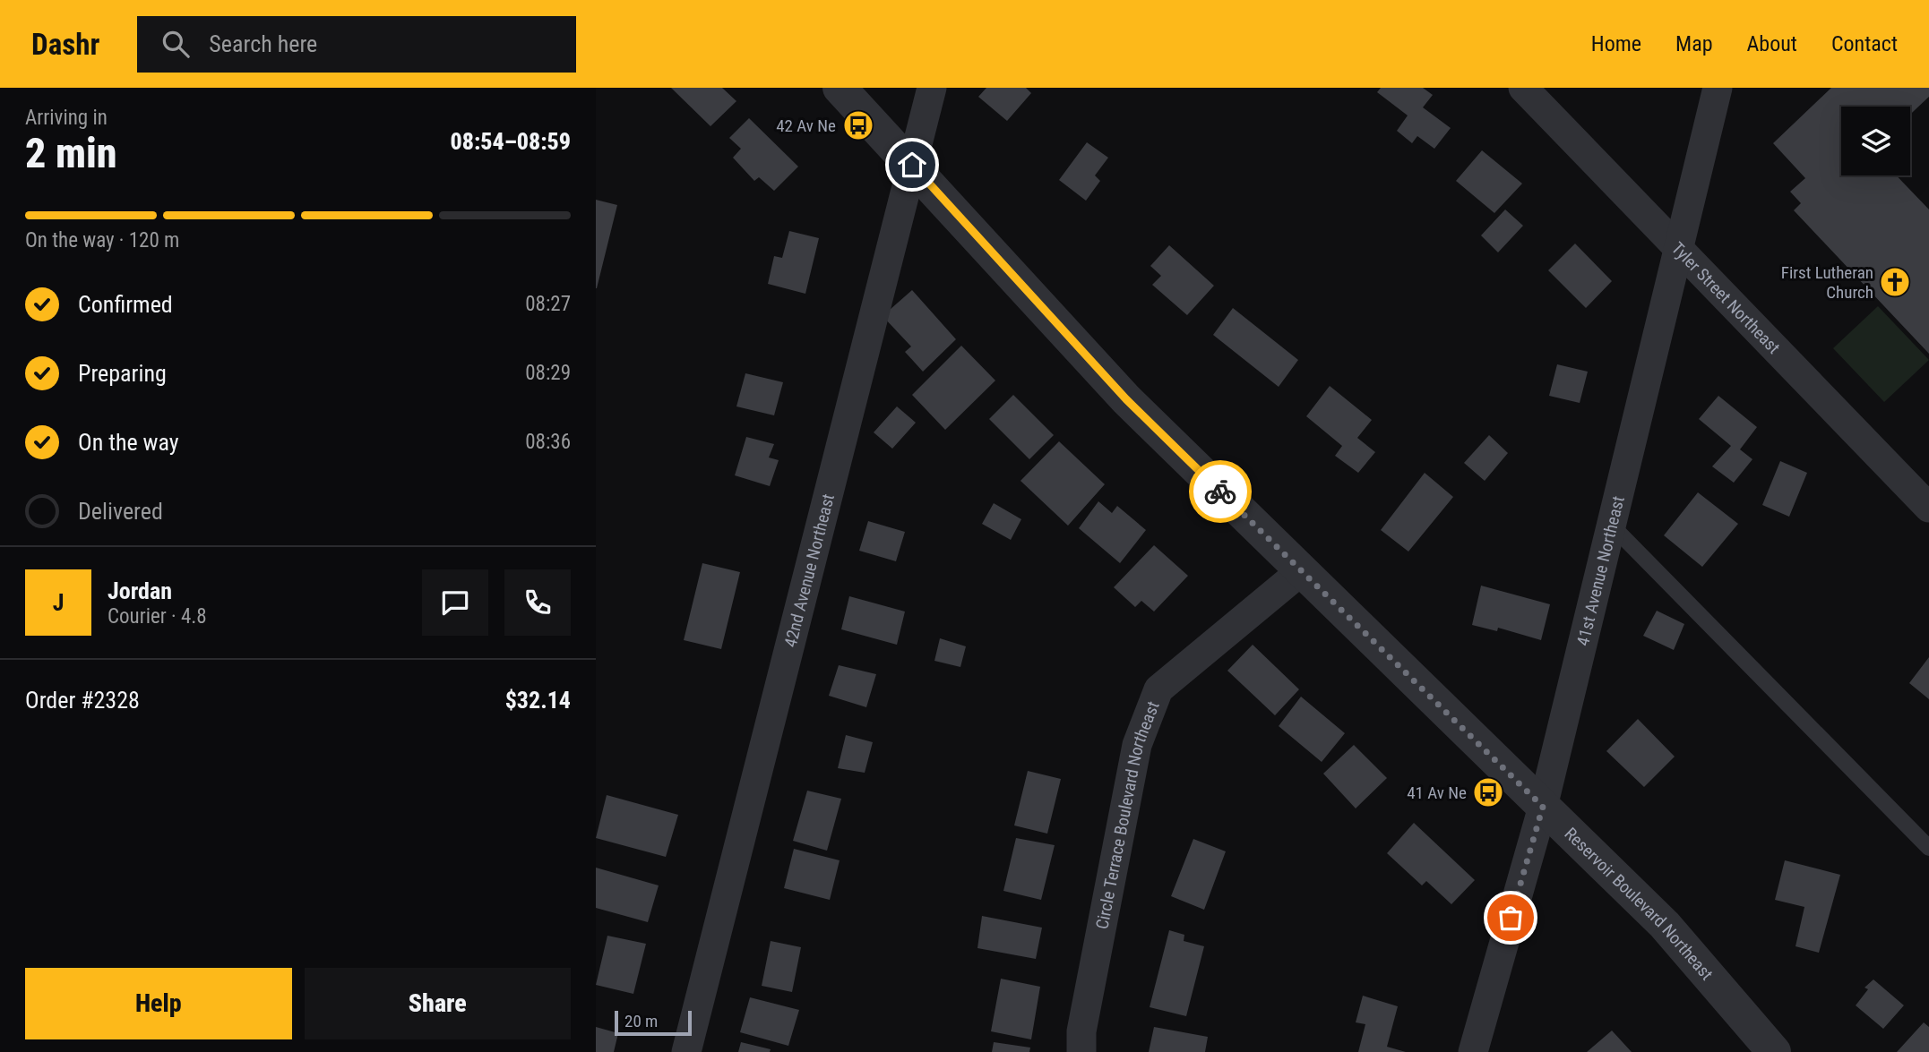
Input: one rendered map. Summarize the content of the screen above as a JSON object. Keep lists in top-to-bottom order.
{
  "streets": {
    "street": [
      "Tyler Street Northeast",
      "42nd Avenue Northeast",
      "41st Avenue Northeast",
      "Circle Terrace Boulevard Northeast",
      "Reservoir Boulevard Northeast"
    ]
  },
  "crossings": [
    ["Tyler Street Northeast", "41st Avenue Northeast"],
    ["42nd Avenue Northeast", "Reservoir Boulevard Northeast"],
    ["41st Avenue Northeast", "Reservoir Boulevard Northeast"],
    ["Circle Terrace Boulevard Northeast", "Reservoir Boulevard Northeast"]
  ],
  "places": {
    "bus stop": ["42 Av Ne", "41 Av Ne"],
    "church": ["First Lutheran Church"]
  },
  "scale_bar": "20 m",
  "page": {
    "header": "Dashr",
    "search": "Search here",
    "nav": [
      "Home",
      "Map",
      "About",
      "Contact"
    ],
    "heading": ["2 min", "Arriving in", "08:54–08:59"],
    "panel": [
      "Jordan",
      "Courier · 4.8",
      "Order #2328",
      "$32.14"
    ],
    "bar": "On the way · 120 m",
    "list": [
      ["Confirmed", "08:27"],
      ["Preparing", "08:29"],
      ["On the way", "08:36"],
      "Delivered"
    ],
    "round": "J",
    "buttons": ["Help", "Share"],
    "scale": "20 m"
  }
}
